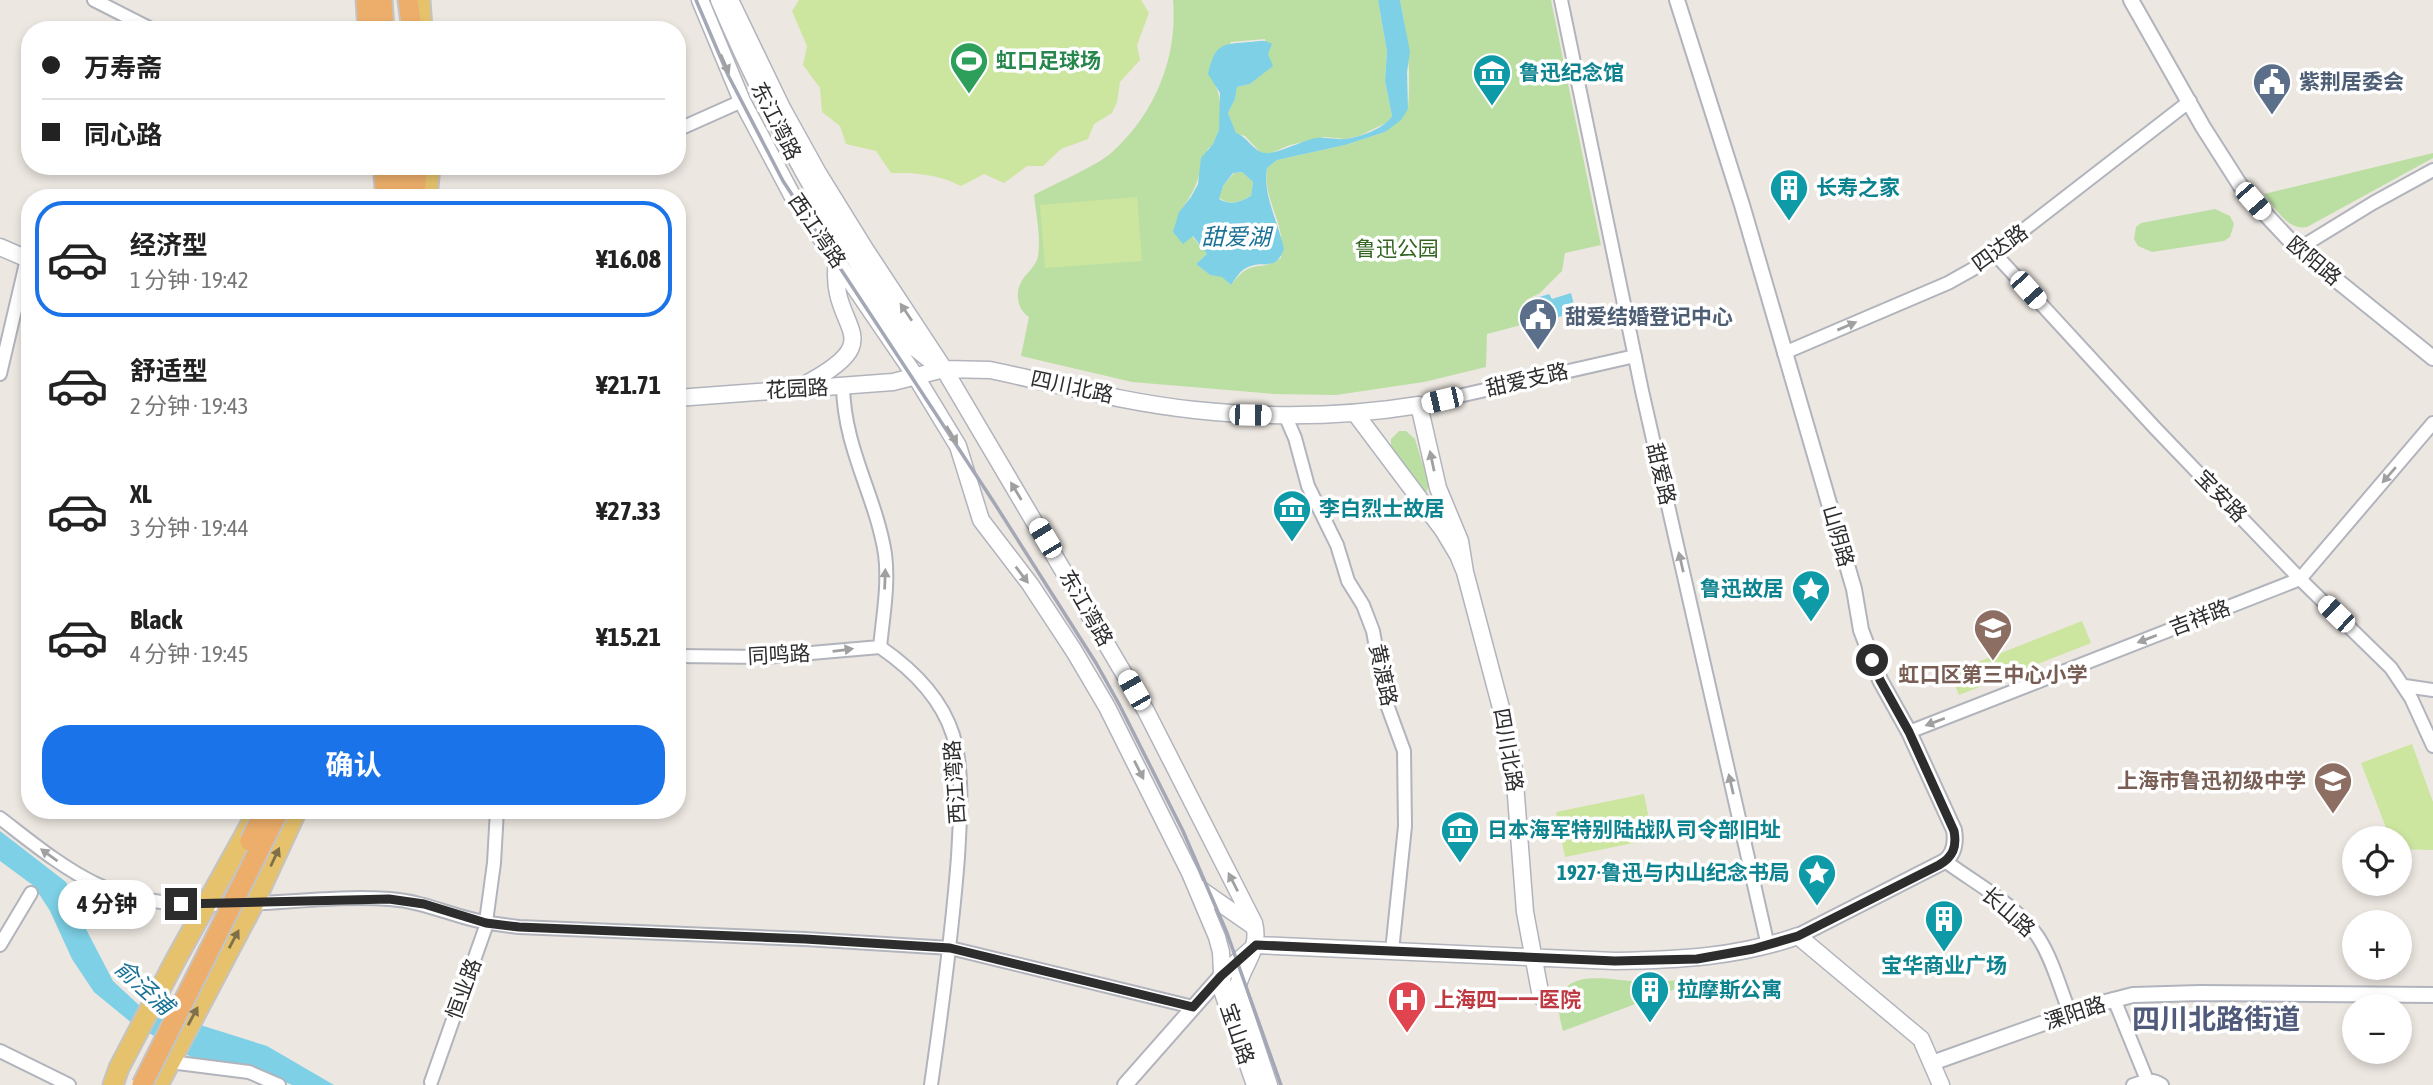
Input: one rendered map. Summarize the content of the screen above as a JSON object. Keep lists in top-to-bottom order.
{
  "streets": {
    "main road": [
      "东江湾路",
      "西江湾路",
      "四川北路",
      "花园路",
      "宝山路"
    ],
    "street": [
      "四达路",
      "欧阳路",
      "甜爱支路",
      "甜爱路",
      "宝安路",
      "山阴路",
      "吉祥路",
      "同鸣路",
      "黄渡路",
      "长山路",
      "恒业路",
      "溧阳路"
    ]
  },
  "crossings": [
    ["东江湾路", "西江湾路"],
    ["东江湾路", "四川北路"],
    ["东江湾路", "花园路"],
    ["东江湾路", "宝山路"],
    ["西江湾路", "四川北路"],
    ["西江湾路", "花园路"],
    ["西江湾路", "同鸣路"],
    ["四达路", "欧阳路"],
    ["四达路", "宝安路"],
    ["四达路", "山阴路"],
    ["甜爱支路", "四川北路"],
    ["甜爱支路", "甜爱路"],
    ["四川北路", "花园路"],
    ["四川北路", "黄渡路"],
    ["宝安路", "吉祥路"],
    ["山阴路", "吉祥路"],
    ["山阴路", "长山路"],
    ["长山路", "溧阳路"]
  ],
  "one_way": [
    "四达路",
    "甜爱路",
    "吉祥路",
    "同鸣路"
  ],
  "districts": ["四川北路街道"],
  "water": ["甜爱湖", "俞泾浦"],
  "parks": ["鲁迅公园"],
  "places": {
    "sports": ["虹口足球场"],
    "museum": ["鲁迅纪念馆", "李白烈士故居", "日本海军特别陆战队司令部旧址"],
    "public building": ["紫荆居委会", "甜爱结婚登记中心"],
    "building": ["长寿之家", "宝华商业广场", "拉摩斯公寓"],
    "place": ["鲁迅故居", "1927·鲁迅与内山纪念书局"],
    "school or university": ["虹口区第三中心小学", "上海市鲁迅初级中学"],
    "hospital": ["上海四一一医院"]
  },
  "page": {
    "banner": ["万寿斋", "同心路"],
    "list": [
      {
        "name": "经济型",
        "note": "1 分钟 · 19:42",
        "value": "¥16.08"
      },
      {
        "name": "舒适型",
        "note": "2 分钟 · 19:43",
        "value": "¥21.71"
      },
      {
        "name": "XL",
        "note": "3 分钟 · 19:44",
        "value": "¥27.33"
      },
      {
        "name": "Black",
        "note": "4 分钟 · 19:45",
        "value": "¥15.21"
      }
    ],
    "buttons": "确认",
    "map_buttons": ["+", "−"],
    "bubble": "4 分钟"
  }
}
